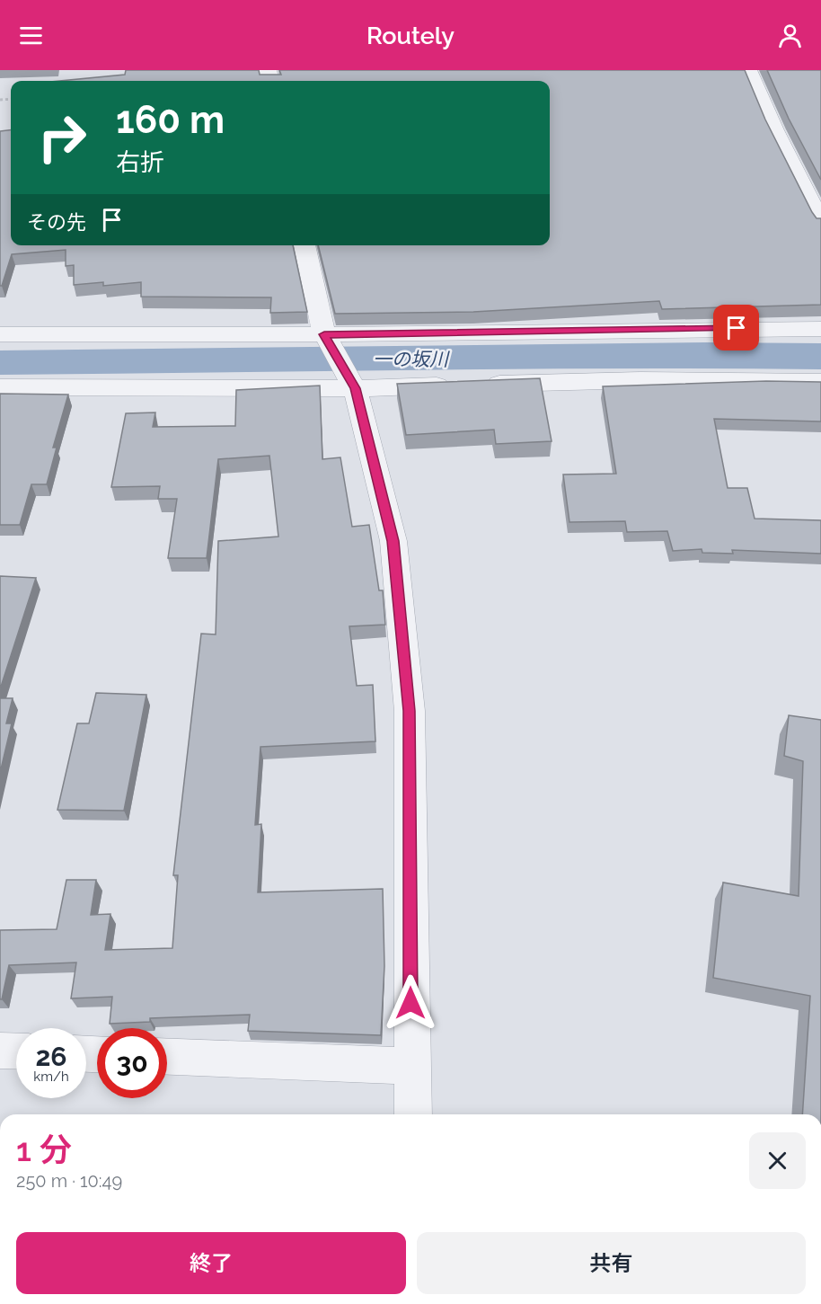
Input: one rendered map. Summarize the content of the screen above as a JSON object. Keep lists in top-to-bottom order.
{
  "water": ["一の坂川"],
  "page": {
    "header": "Routely",
    "turn": ["160 m", "右折"],
    "then": "その先",
    "speed": "26 km/h",
    "limit": "30",
    "heading": ["1 分", "250 m · 10:49"],
    "buttons": ["終了", "共有"]
  }
}
